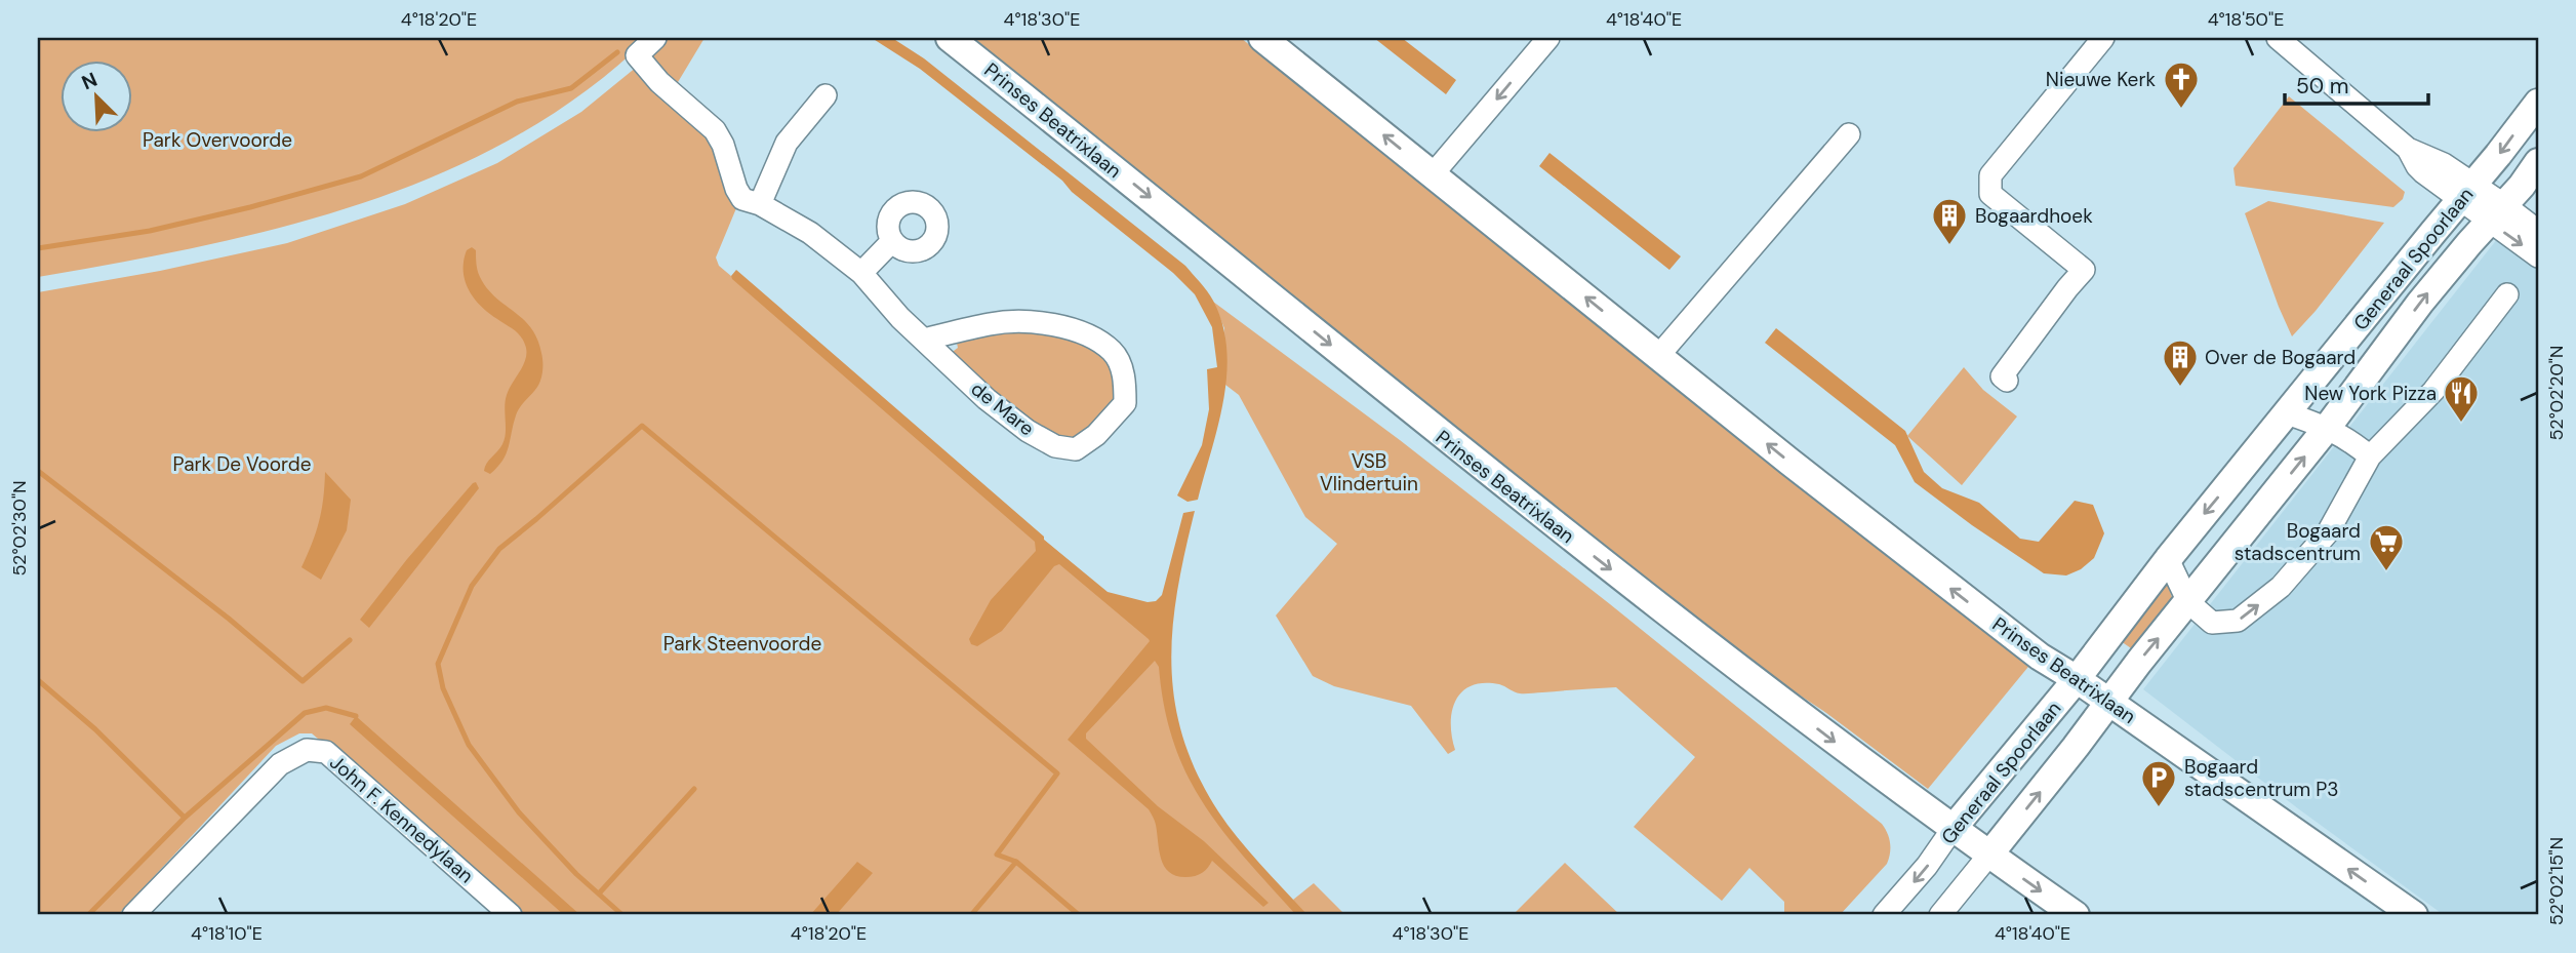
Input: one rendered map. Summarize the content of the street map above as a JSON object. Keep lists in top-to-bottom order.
{
  "streets": {
    "main road": ["Prinses Beatrixlaan", "Generaal Spoorlaan"],
    "street": ["de Mare", "John F. Kennedylaan"]
  },
  "crossings": [
    ["Prinses Beatrixlaan", "Generaal Spoorlaan"]
  ],
  "parks": [
    "Park Overvoorde",
    "VSB Vlindertuin",
    "Park De Voorde",
    "Park Steenvoorde"
  ],
  "places": {
    "church": ["Nieuwe Kerk"],
    "building": ["Bogaardhoek", "Over de Bogaard"],
    "restaurant": ["New York Pizza"],
    "supermarket": ["Bogaard stadscentrum"],
    "parking": ["Bogaard stadscentrum P3"]
  },
  "scale_bar": "50 m",
  "north": "top left",
  "coordinates": [
    "4°18'20\"E",
    "4°18'30\"E",
    "4°18'40\"E",
    "4°18'50\"E",
    "52°02'20\"N",
    "52°02'30\"N",
    "52°02'15\"N",
    "4°18'10\"E"
  ]
}
